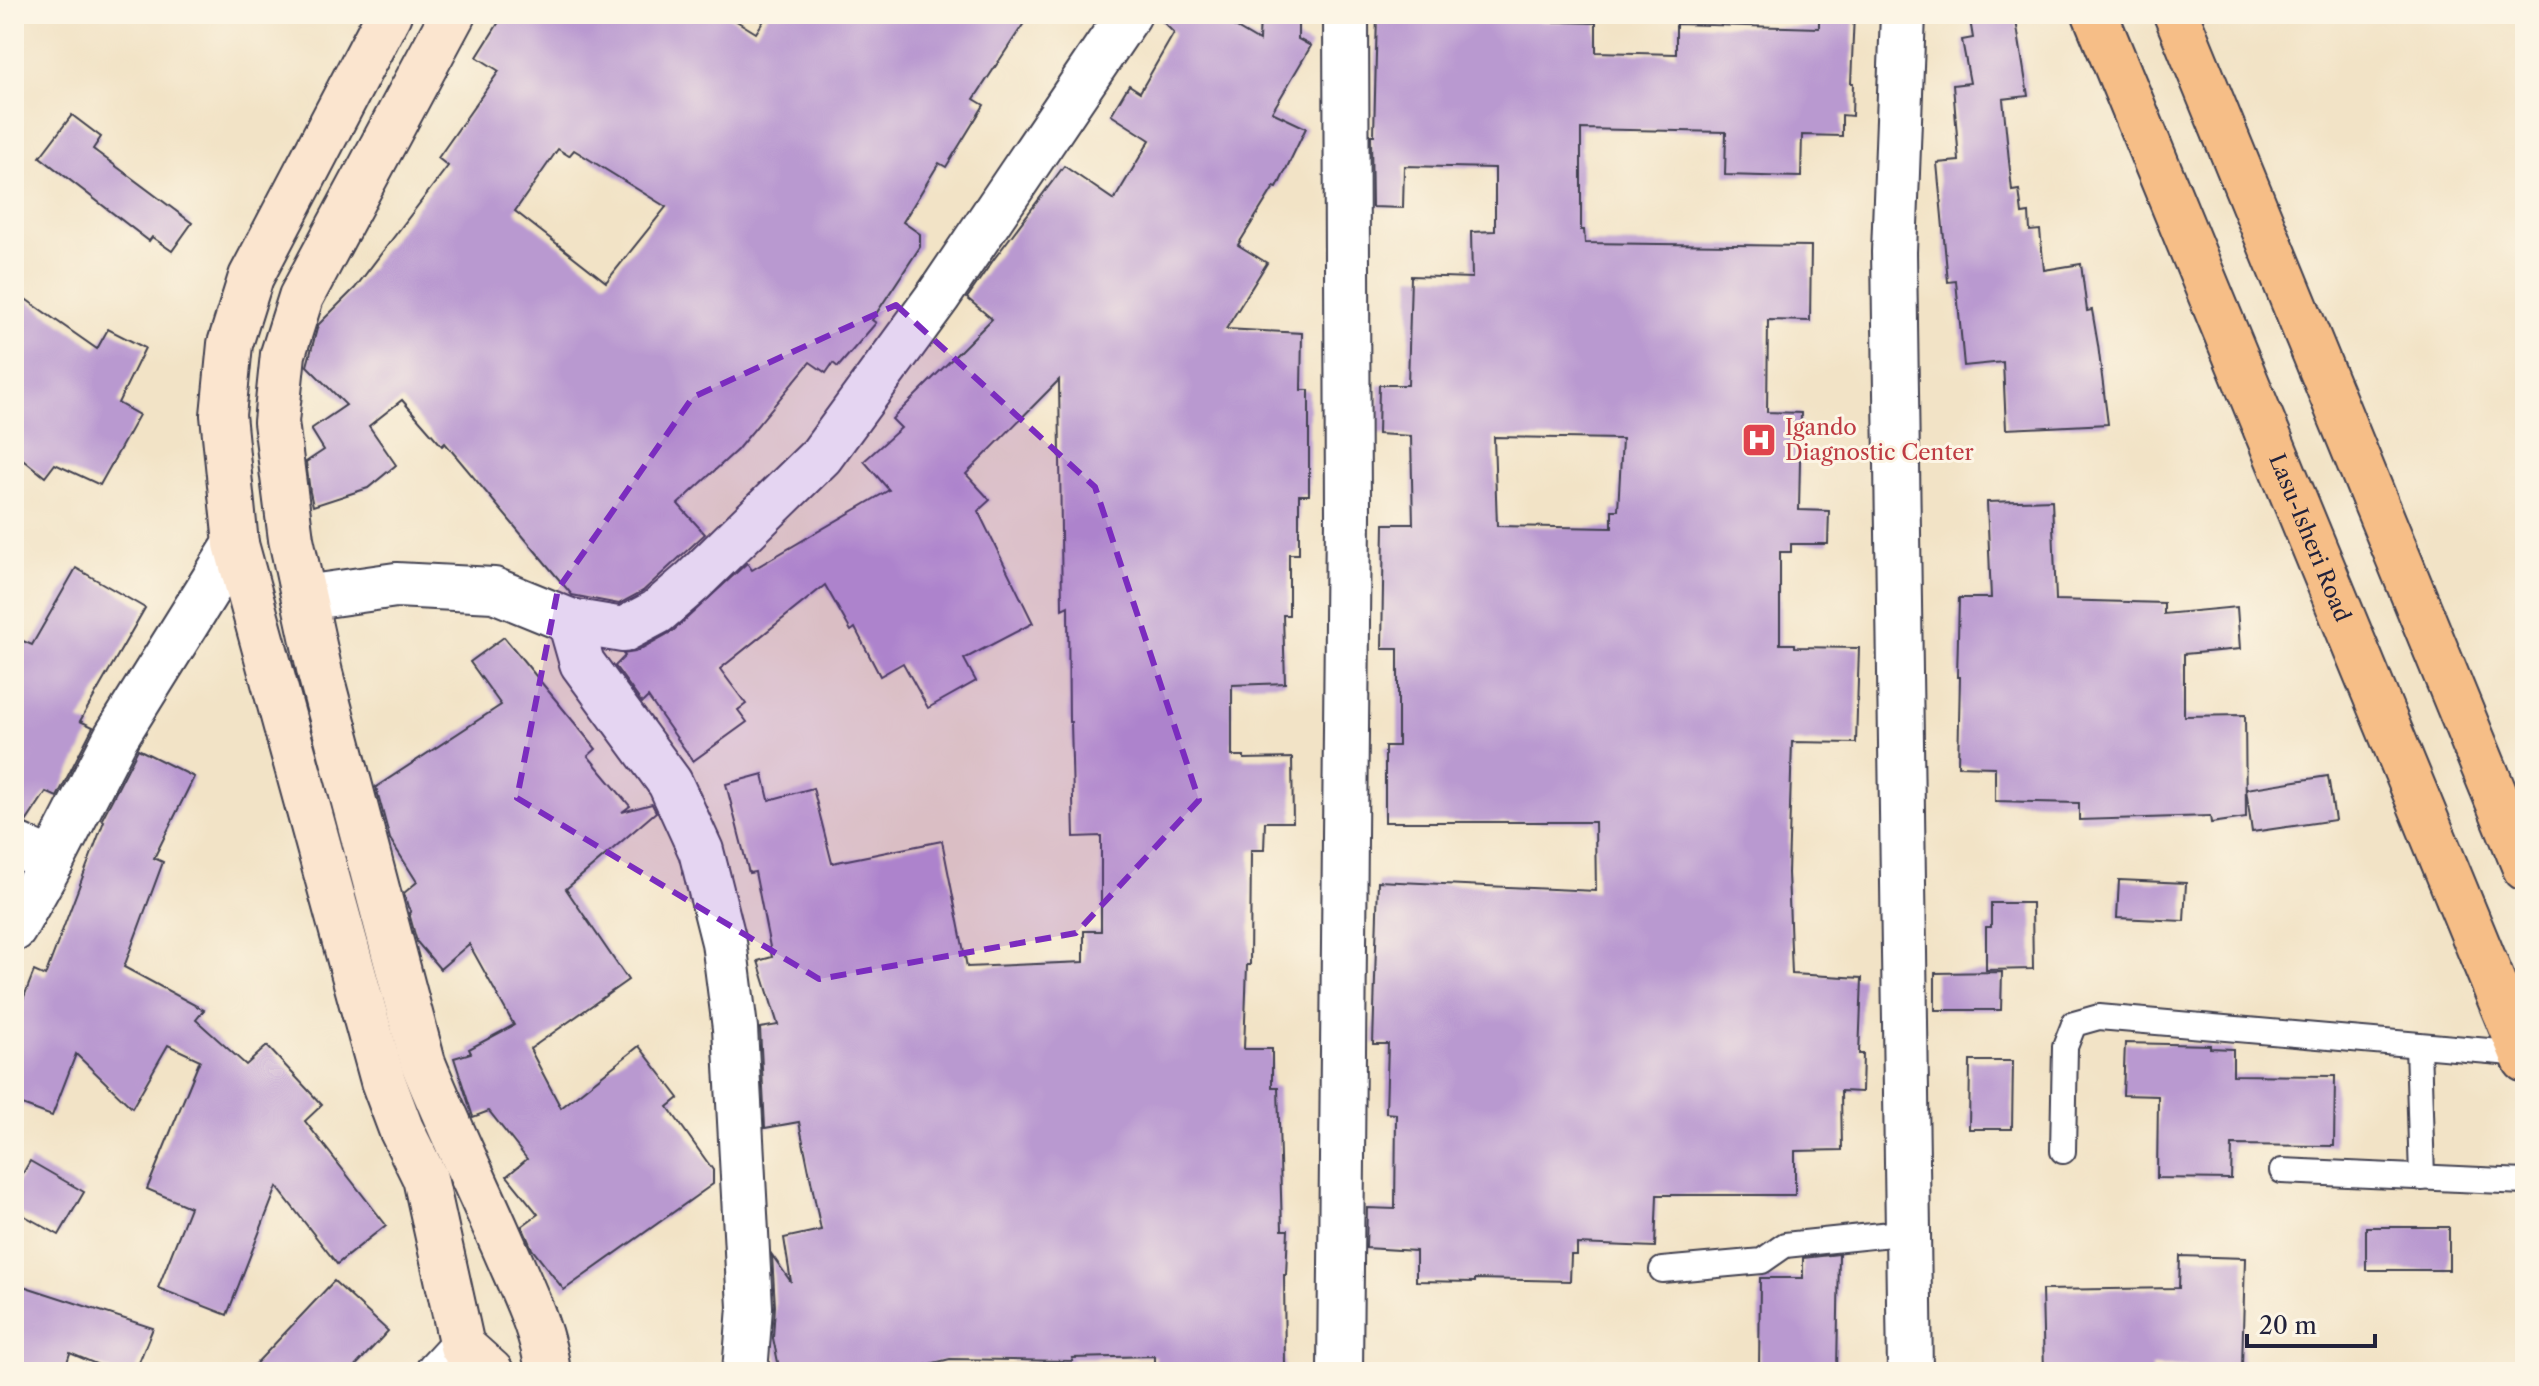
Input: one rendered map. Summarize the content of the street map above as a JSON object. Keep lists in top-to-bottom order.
{
  "streets": {
    "main road": ["Lasu-Isheri Road"]
  },
  "places": {
    "hospital": ["Igando Diagnostic Center"]
  },
  "scale_bar": "20 m"
}
